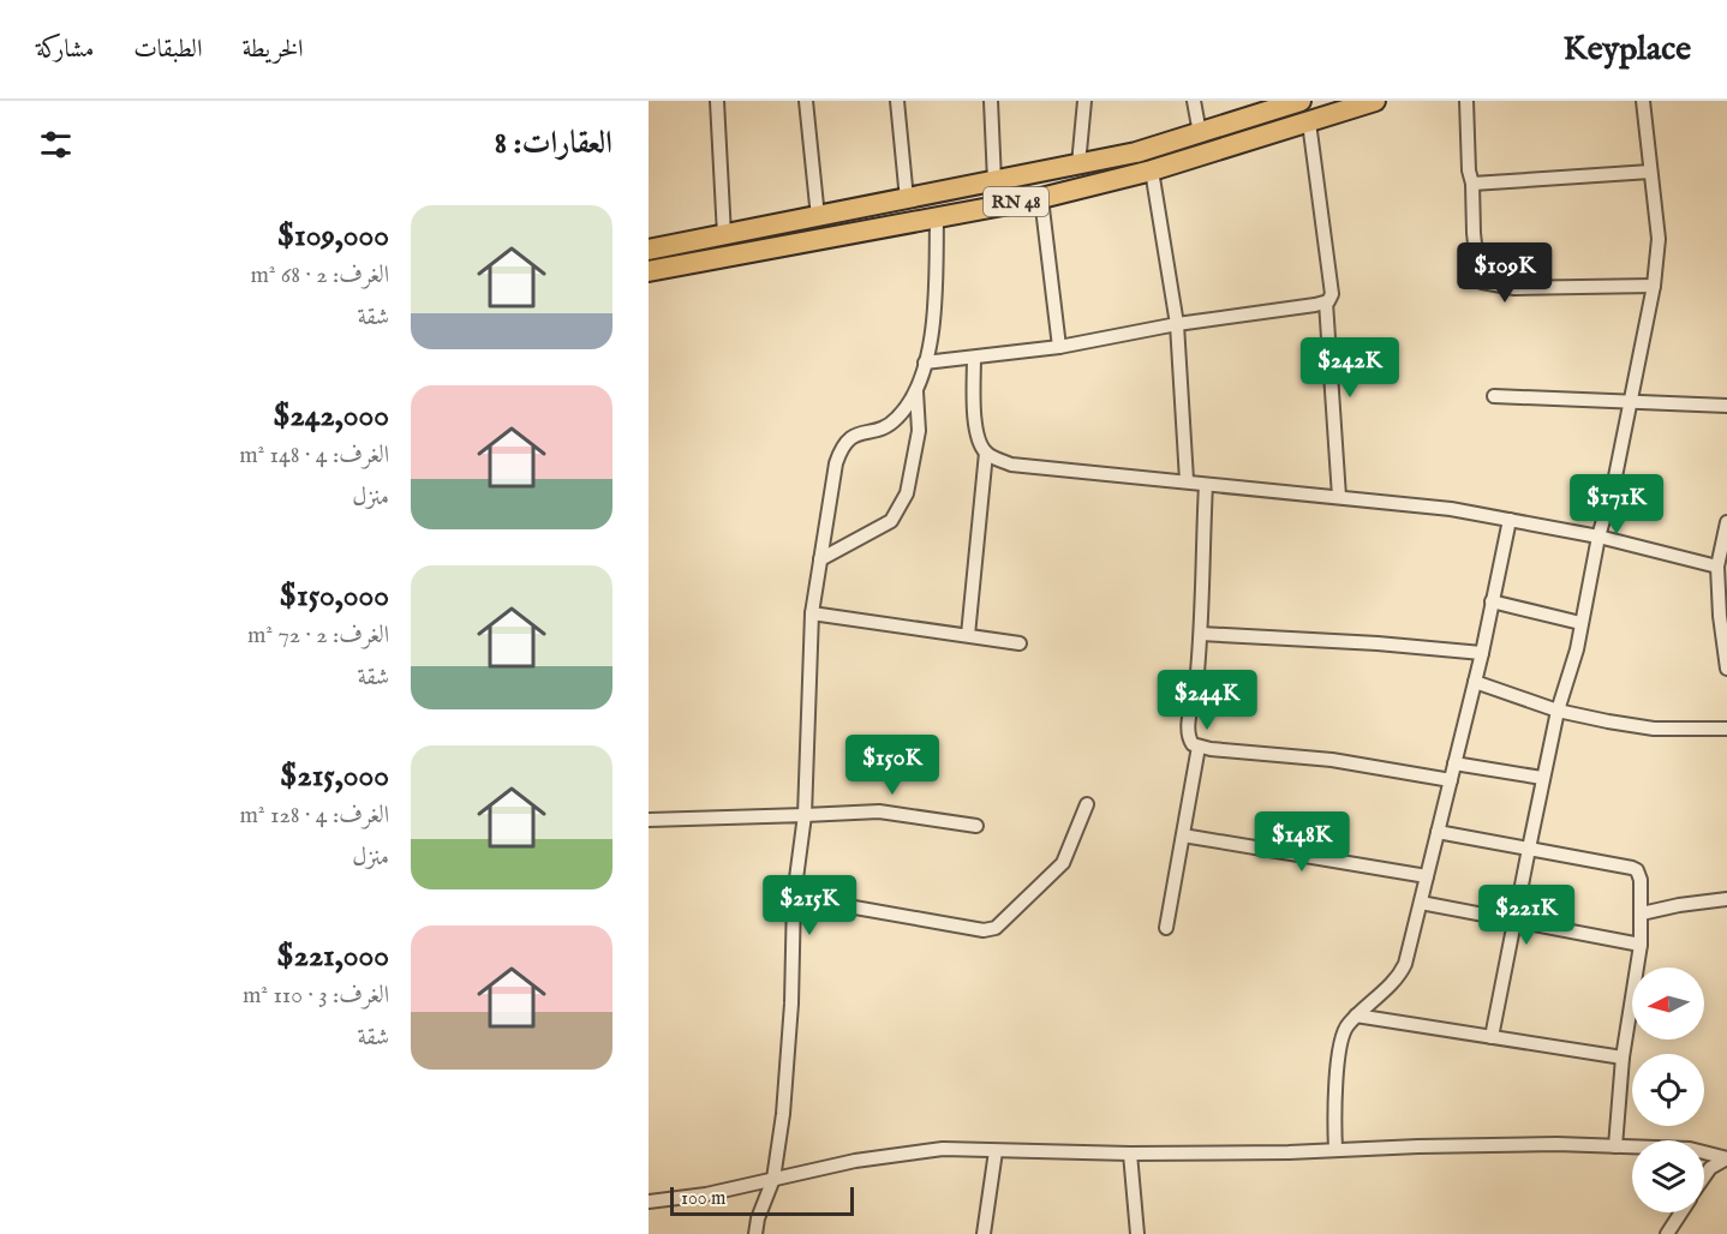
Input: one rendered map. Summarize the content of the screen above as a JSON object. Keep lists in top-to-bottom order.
{
  "streets": {
    "highway": ["RN 48"]
  },
  "scale_bar": "100 m",
  "north": "left",
  "page": {
    "header": "Keyplace",
    "nav": ["الخريطة", "الطبقات", "مشاركة"],
    "heading": "العقارات: 8",
    "list": [
      {
        "name": "$109,000",
        "note": "الغرف: 2 · 68 m² · شقة"
      },
      {
        "name": "$242,000",
        "note": "الغرف: 4 · 148 m² · منزل"
      },
      {
        "name": "$150,000",
        "note": "الغرف: 2 · 72 m² · شقة"
      },
      {
        "name": "$215,000",
        "note": "الغرف: 4 · 128 m² · منزل"
      },
      {
        "name": "$221,000",
        "note": "الغرف: 3 · 110 m² · شقة"
      }
    ],
    "price": [
      "$109K",
      "$242K",
      "$171K",
      "$244K",
      "$150K",
      "$148K",
      "$215K",
      "$221K"
    ],
    "scale": "100 m"
  }
}
